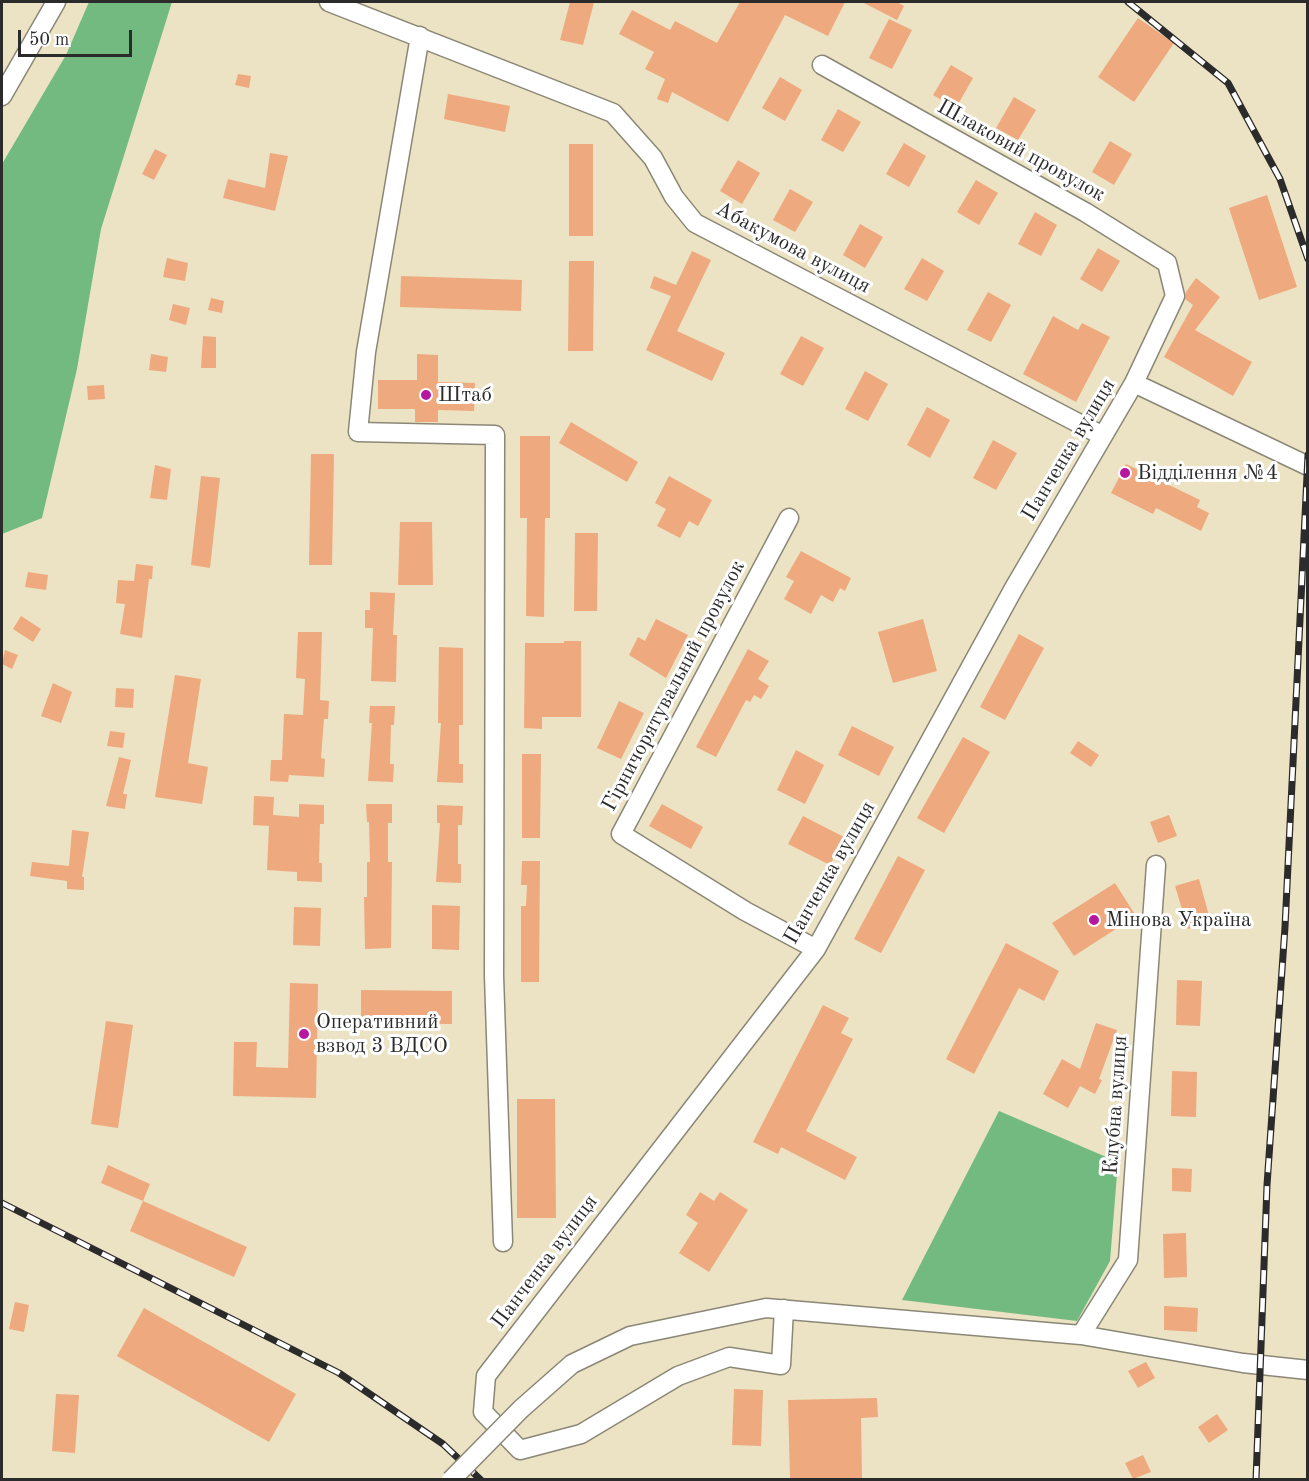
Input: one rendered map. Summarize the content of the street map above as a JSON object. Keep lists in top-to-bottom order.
{
  "streets": {
    "street": [
      "Шлаковий провулок",
      "Абакумова вулиця",
      "Панченка вулиця",
      "Гірничорятувальний провулок",
      "Клубна вулиця"
    ]
  },
  "crossings": [
    ["Шлаковий провулок", "Панченка вулиця"],
    ["Абакумова вулиця", "Панченка вулиця"],
    ["Панченка вулиця", "Гірничорятувальний провулок"]
  ],
  "places": [
    "Штаб",
    "Відділення №4",
    "Мінова Україна",
    "Оперативний взвод 3 ВДСО"
  ],
  "scale_bar": "50 m"
}
